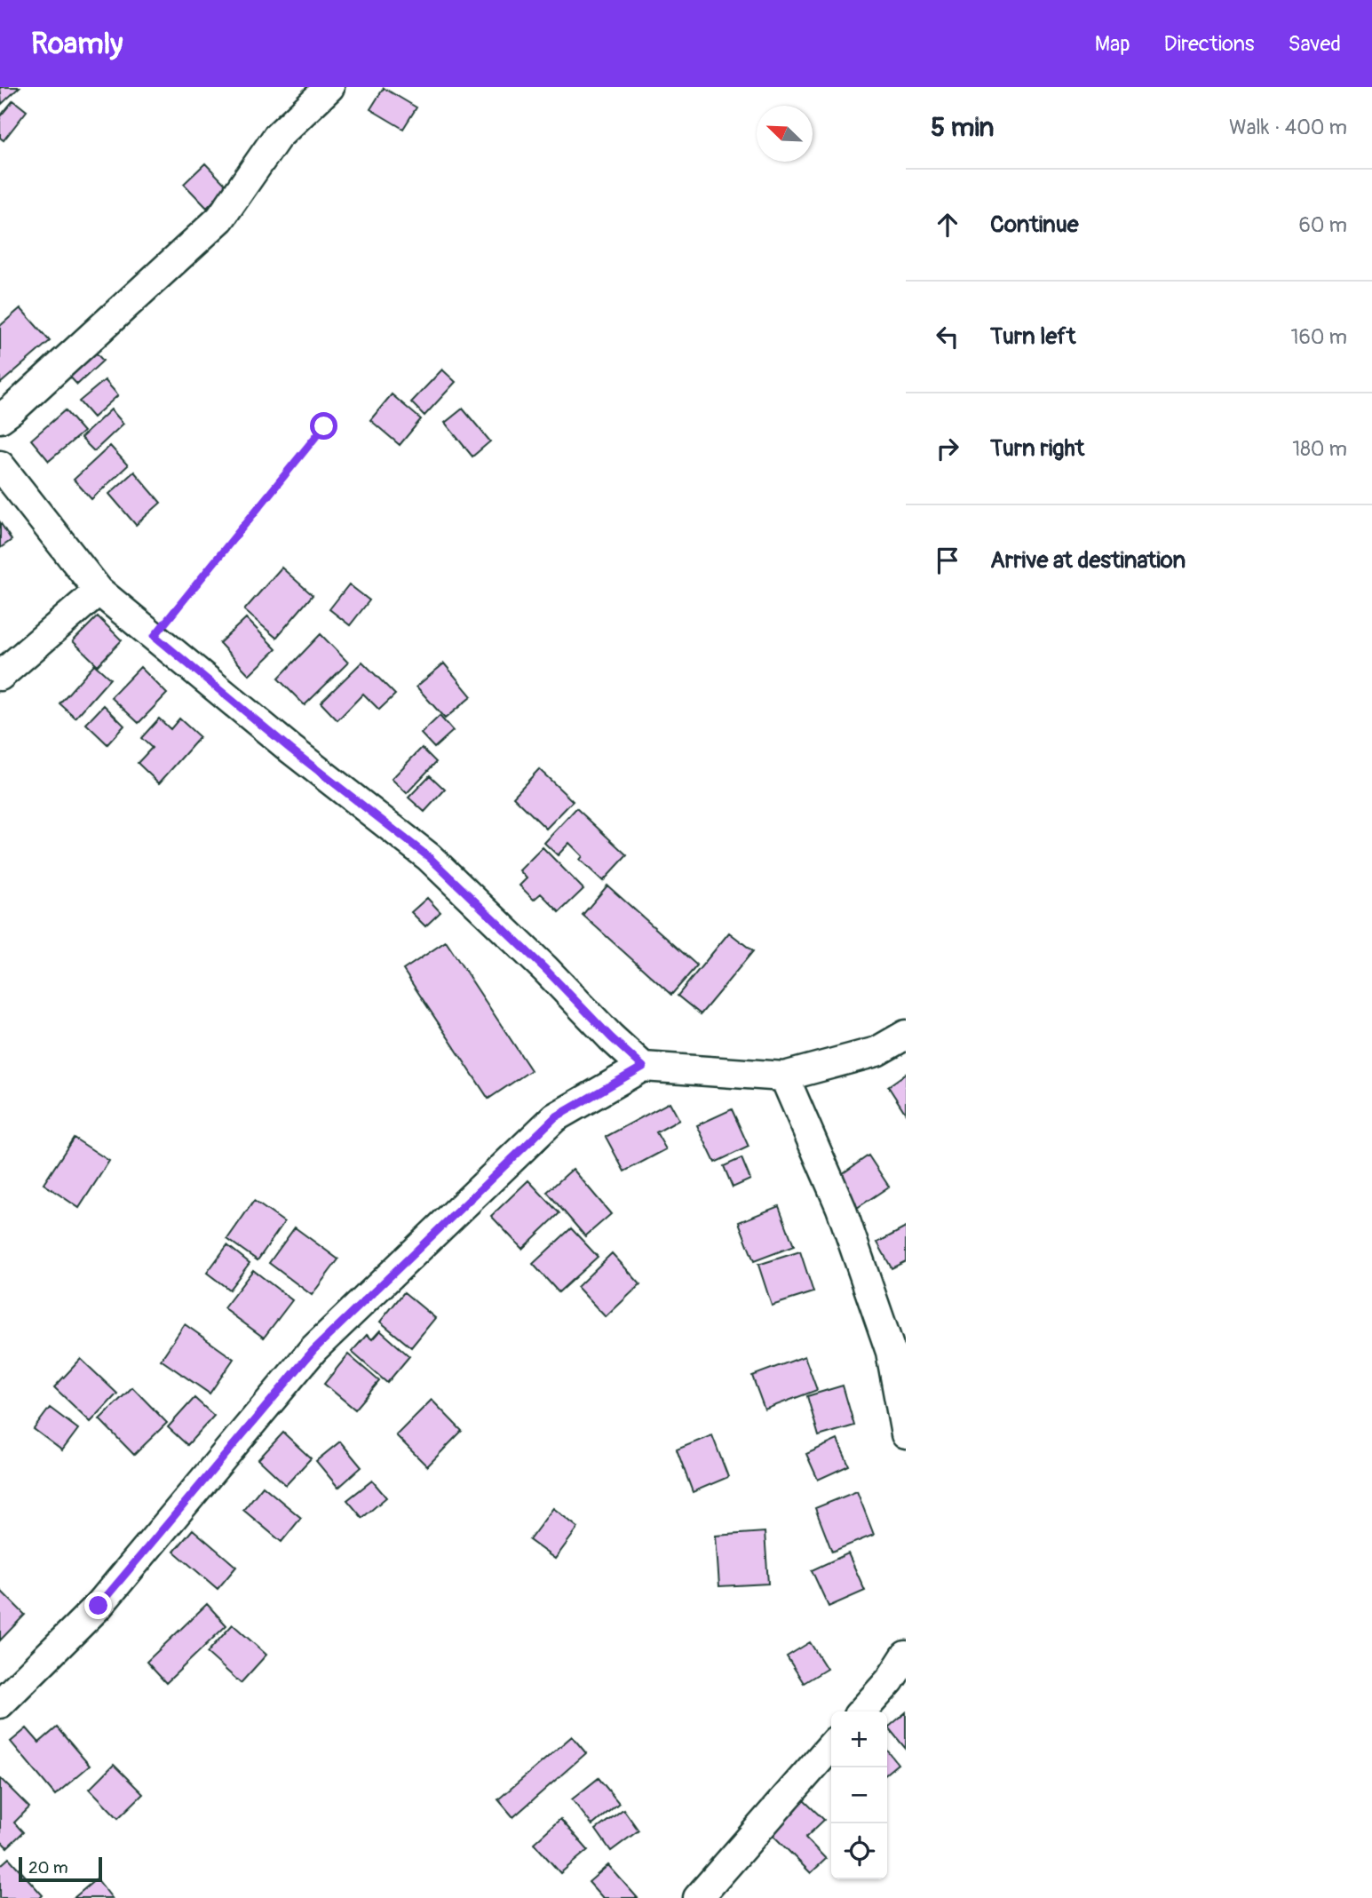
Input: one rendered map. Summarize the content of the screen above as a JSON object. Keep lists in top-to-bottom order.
{
  "scale_bar": "20 m",
  "north": "top left",
  "page": {
    "header": "Roamly",
    "nav": ["Map", "Directions", "Saved"],
    "heading": ["5 min", "Walk · 400 m"],
    "list": [
      ["Continue", "60 m"],
      ["Turn left", "160 m"],
      ["Turn right", "180 m"],
      "Arrive at destination"
    ],
    "map_buttons": ["+", "−"],
    "scale": "20 m"
  }
}
